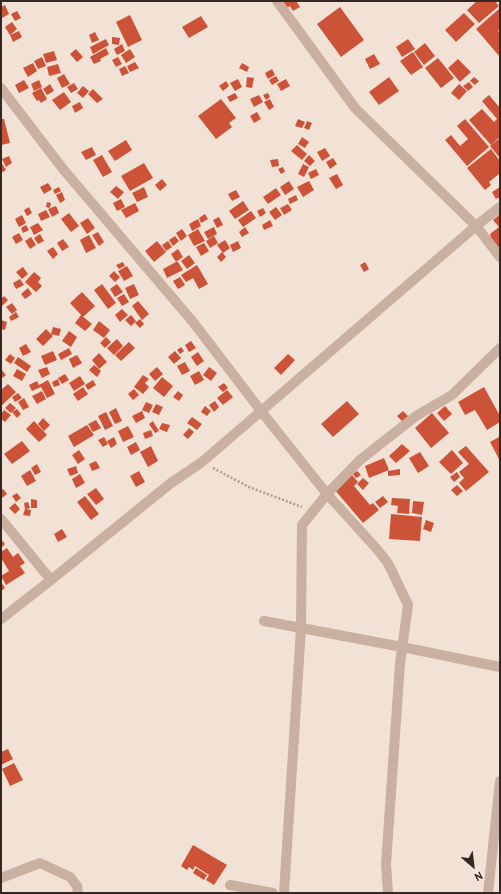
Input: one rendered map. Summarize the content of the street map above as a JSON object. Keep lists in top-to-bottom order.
{
  "north": "bottom right"
}
